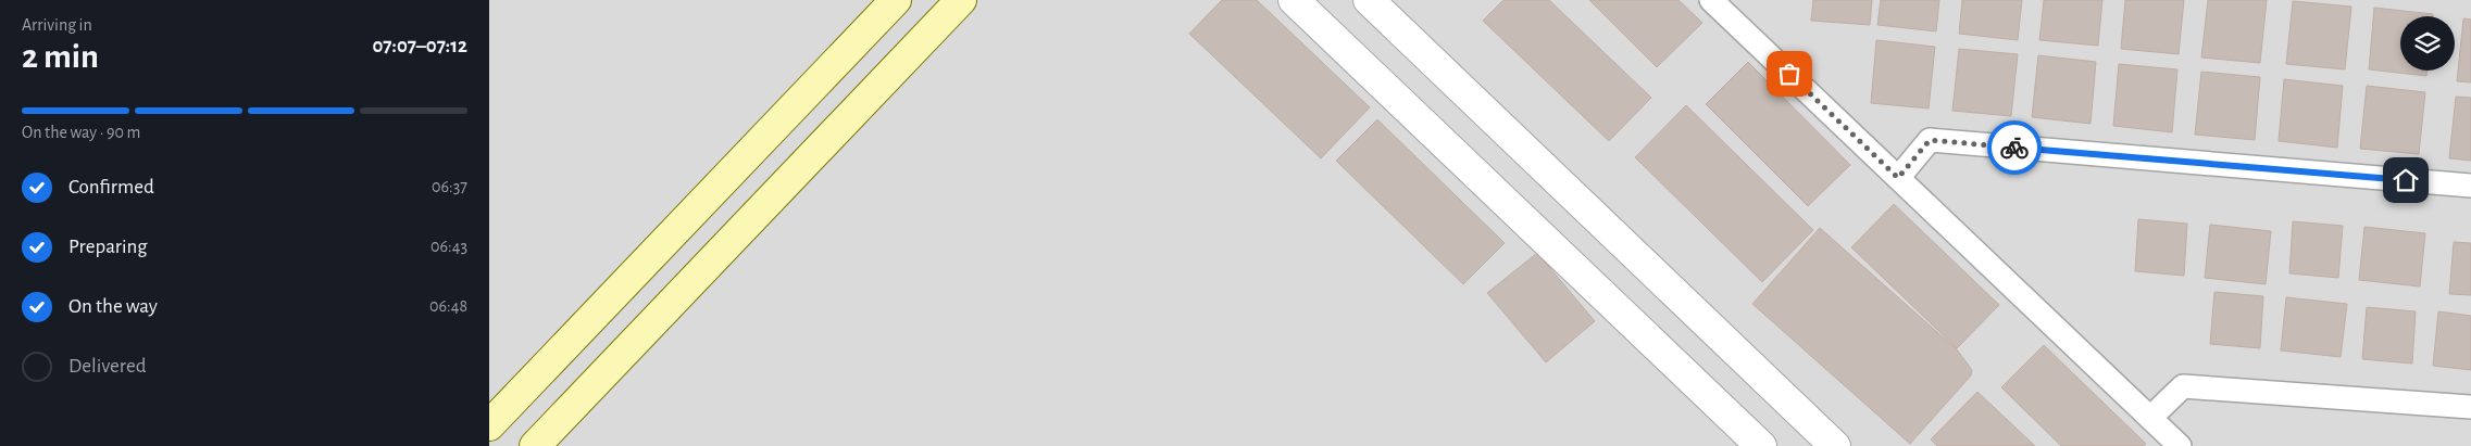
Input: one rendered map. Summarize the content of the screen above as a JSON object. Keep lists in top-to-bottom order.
{
  "page": {
    "heading": ["2 min", "Arriving in", "07:07–07:12"],
    "bar": "On the way · 90 m",
    "list": [
      ["Confirmed", "06:37"],
      ["Preparing", "06:43"],
      ["On the way", "06:48"],
      "Delivered"
    ]
  }
}
